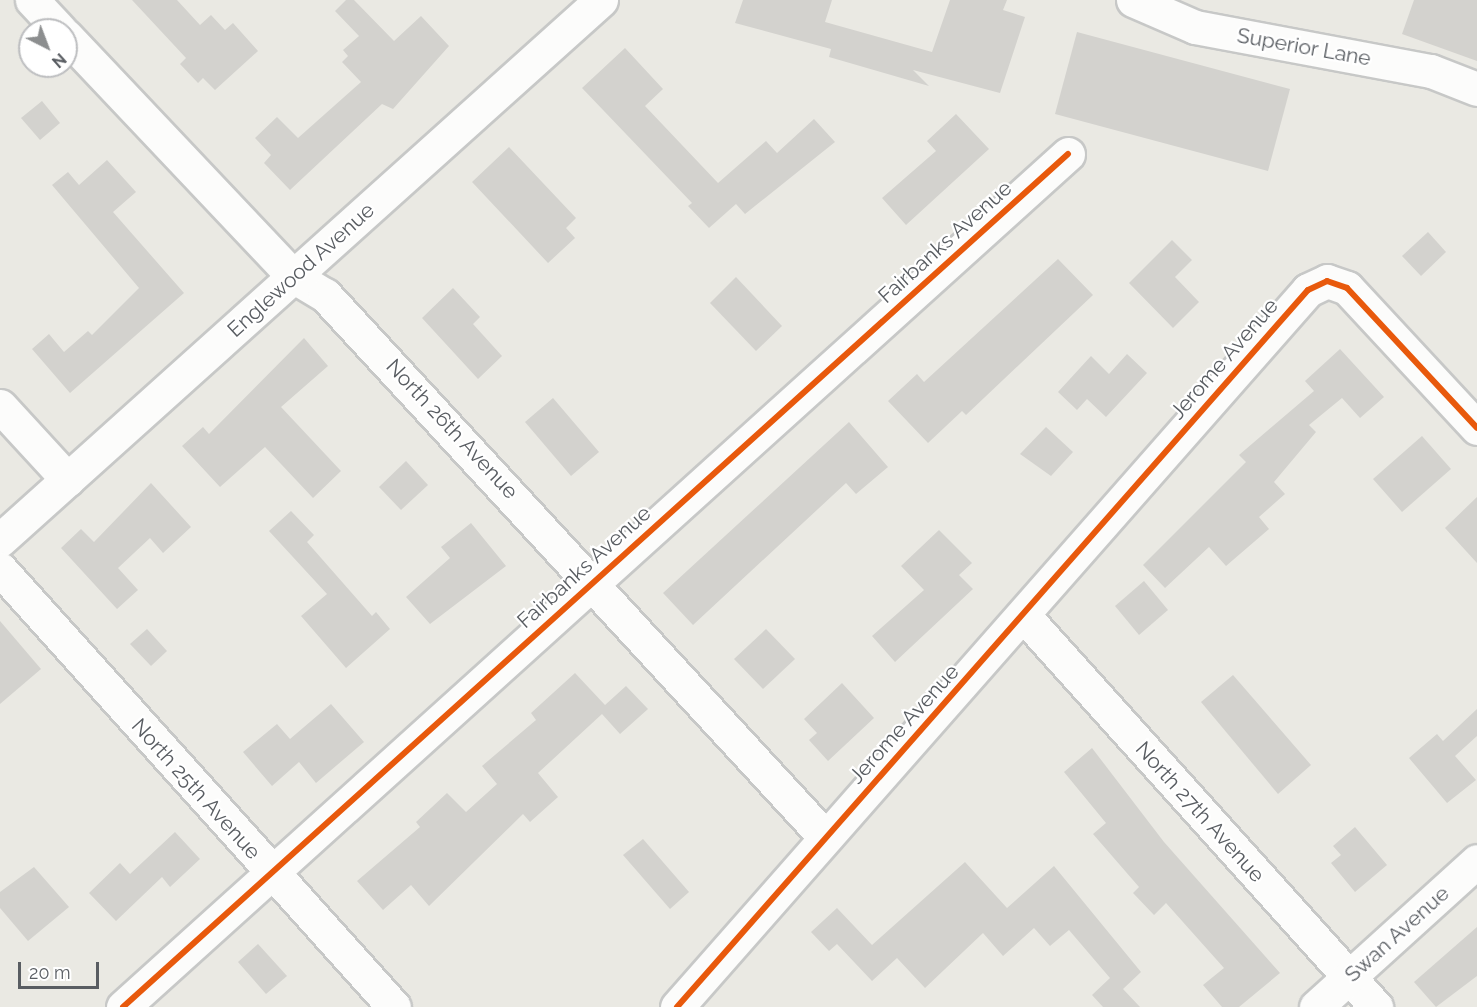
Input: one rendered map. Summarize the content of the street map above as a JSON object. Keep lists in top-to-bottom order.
{
  "streets": {
    "street": [
      "Superior Lane",
      "Fairbanks Avenue",
      "Englewood Avenue",
      "Jerome Avenue",
      "North 26th Avenue",
      "North 25th Avenue",
      "North 27th Avenue",
      "Swan Avenue"
    ]
  },
  "crossings": [
    ["Fairbanks Avenue", "North 26th Avenue"],
    ["Fairbanks Avenue", "North 25th Avenue"],
    ["Englewood Avenue", "North 26th Avenue"],
    ["Jerome Avenue", "North 26th Avenue"],
    ["Jerome Avenue", "North 27th Avenue"],
    ["North 27th Avenue", "Swan Avenue"]
  ],
  "scale_bar": "20 m",
  "north": "bottom right"
}
